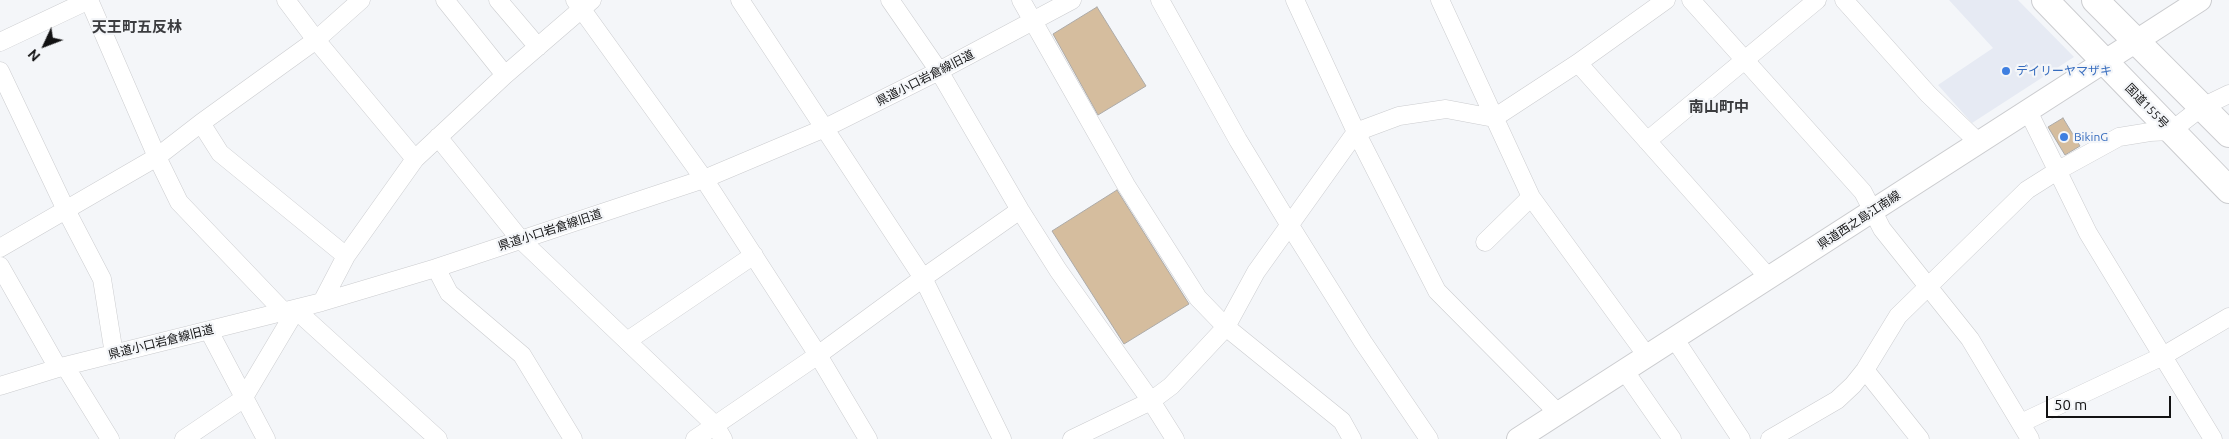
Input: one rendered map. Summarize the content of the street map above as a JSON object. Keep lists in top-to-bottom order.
{
  "streets": {
    "highway": ["国道155号"],
    "main road": ["県道西之島江南線"],
    "street": ["県道小口岩倉線旧道"]
  },
  "crossings": [
    ["国道155号", "県道西之島江南線"]
  ],
  "districts": ["天王町五反林", "南山町中"],
  "places": ["デイリーヤマザキ", "BikinG"],
  "scale_bar": "50 m",
  "north": "bottom left"
}
